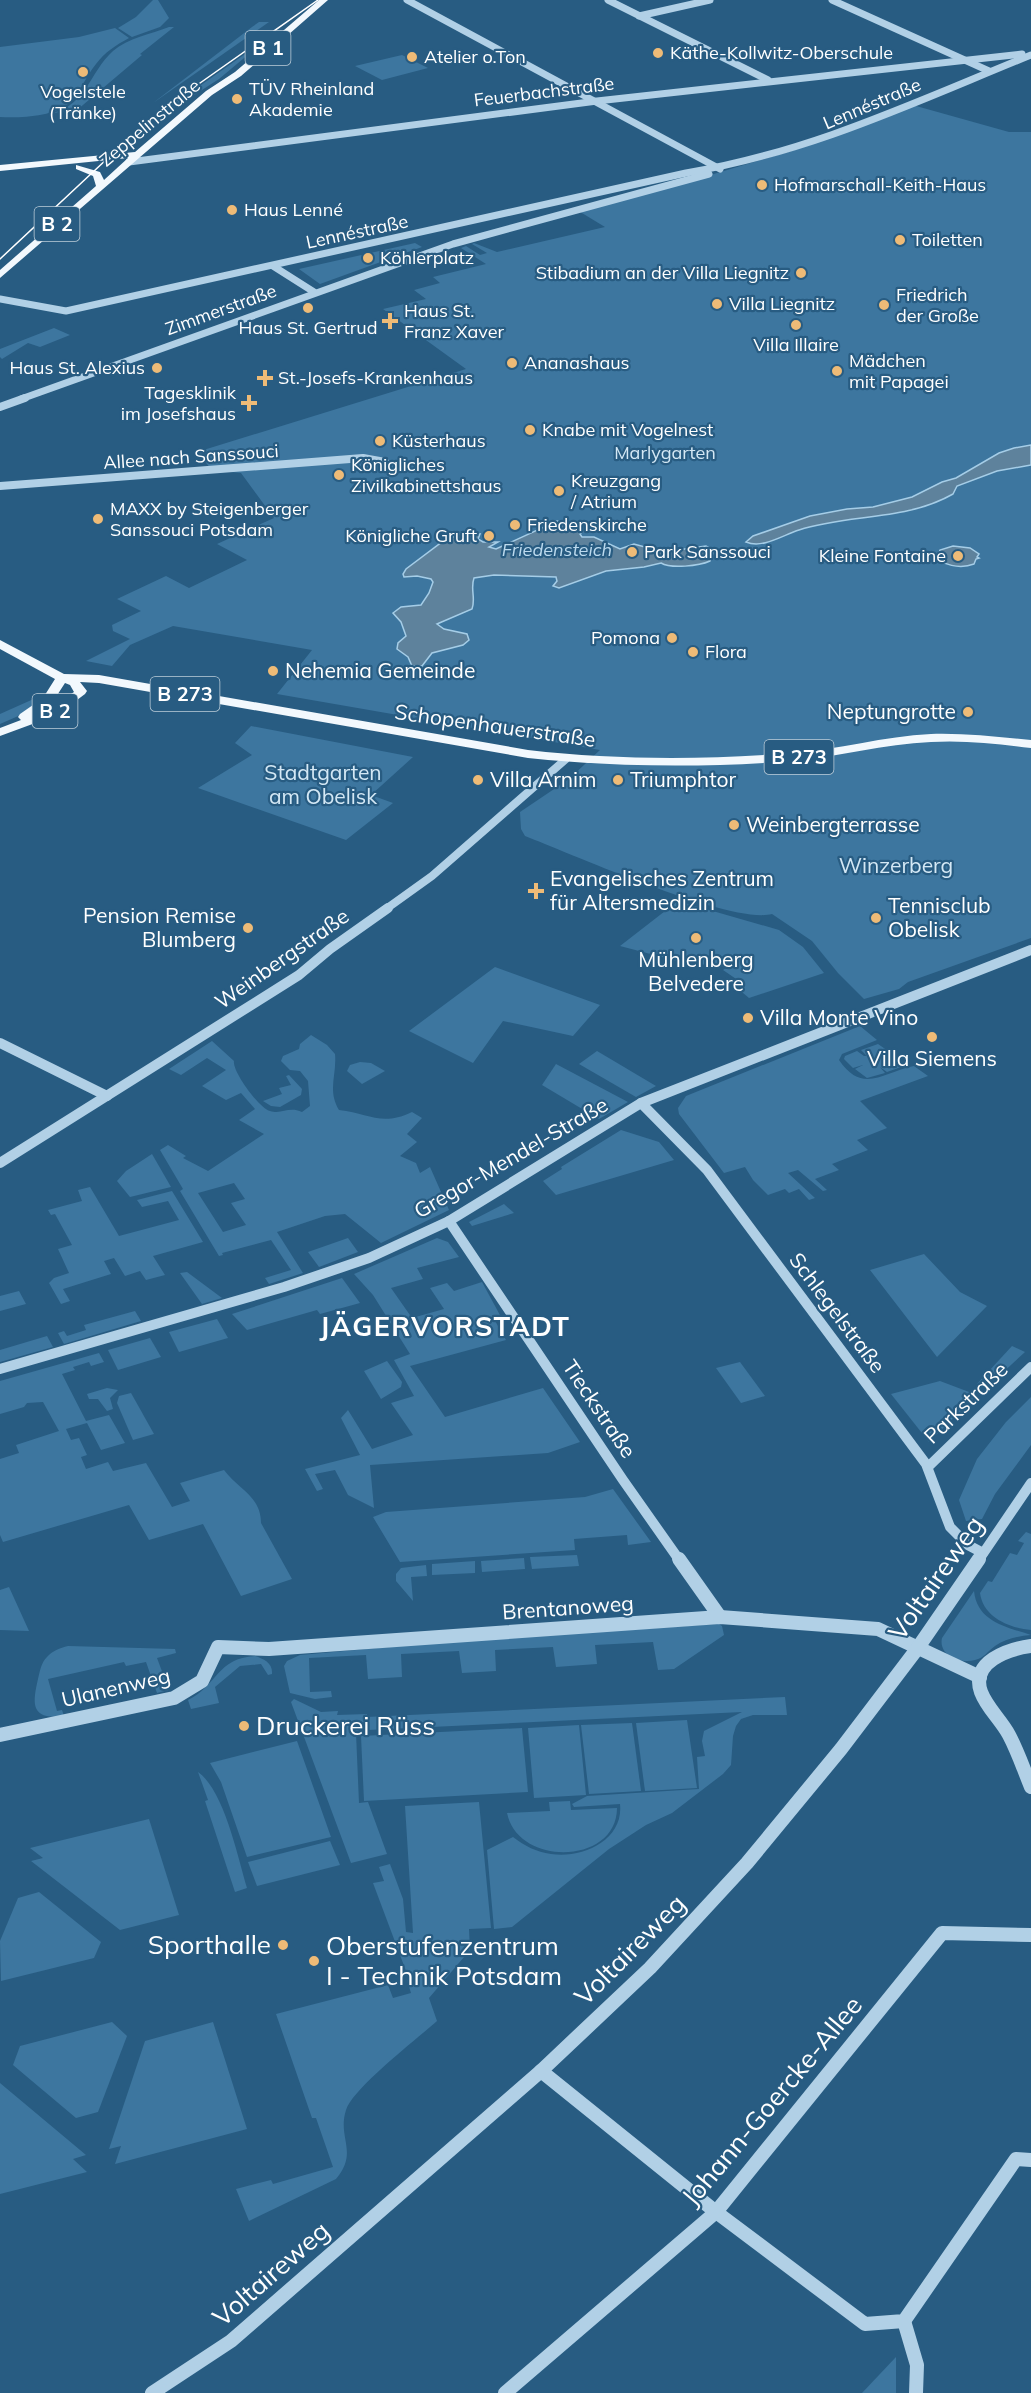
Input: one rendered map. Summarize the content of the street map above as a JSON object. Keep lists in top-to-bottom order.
{
  "streets": {
    "main road": [
      "B 1",
      "Zeppelinstraße",
      "B 2",
      "B 273",
      "Schopenhauerstraße"
    ],
    "street": [
      "Feuerbachstraße",
      "Lennéstraße",
      "Zimmerstraße",
      "Allee nach Sanssouci",
      "Weinbergstraße",
      "Gregor-Mendel-Straße",
      "Schlegelstraße",
      "Parkstraße",
      "Tieckstraße",
      "Voltaireweg",
      "Brentanoweg",
      "Ulanenweg",
      "Johann-Goercke-Allee"
    ]
  },
  "crossings": [
    ["Feuerbachstraße", "Lennéstraße"],
    ["Feuerbachstraße", "Zeppelinstraße"],
    ["Lennéstraße", "Zimmerstraße"],
    ["Zeppelinstraße", "B 2"],
    ["B 2", "Schopenhauerstraße"],
    ["Schopenhauerstraße", "Weinbergstraße"],
    ["Gregor-Mendel-Straße", "Schlegelstraße"],
    ["Gregor-Mendel-Straße", "Tieckstraße"],
    ["Schlegelstraße", "Parkstraße"],
    ["Schlegelstraße", "Voltaireweg"],
    ["Tieckstraße", "Brentanoweg"],
    ["Voltaireweg", "Brentanoweg"],
    ["Brentanoweg", "Ulanenweg"]
  ],
  "districts": ["JÄGERVORSTADT"],
  "water": ["Friedensteich"],
  "parks": ["Marlygarten", "Stadtgarten am Obelisk", "Winzerberg"],
  "places": {
    "other": [
      "Käthe-Kollwitz-Oberschule",
      "Atelier o.Ton",
      "Vogelstele (Tränke)",
      "TÜV Rheinland Akademie",
      "Hofmarschall-Keith-Haus",
      "Haus Lenné",
      "Toiletten",
      "Köhlerplatz",
      "Stibadium an der Villa Liegnitz",
      "Villa Liegnitz",
      "Friedrich der Große",
      "Haus St. Gertrud",
      "Villa Illaire",
      "Ananashaus",
      "Haus St. Alexius",
      "Mädchen mit Papagei",
      "Knabe mit Vogelnest",
      "Küsterhaus",
      "Königliches Zivilkabinettshaus",
      "Kreuzgang / Atrium",
      "MAXX by Steigenberger Sanssouci Potsdam",
      "Friedenskirche",
      "Königliche Gruft",
      "Park Sanssouci",
      "Kleine Fontaine",
      "Pomona",
      "Flora",
      "Nehemia Gemeinde",
      "Neptungrotte",
      "Villa Arnim",
      "Triumphtor",
      "Weinbergterrasse",
      "Tennisclub Obelisk",
      "Pension Remise Blumberg",
      "Mühlenberg Belvedere",
      "Villa Monte Vino",
      "Villa Siemens",
      "Druckerei Rüss",
      "Sporthalle",
      "Oberstufenzentrum I - Technik Potsdam"
    ],
    "health": [
      "Haus St. Franz Xaver",
      "St.-Josefs-Krankenhaus",
      "Tagesklinik im Josefshaus",
      "Evangelisches Zentrum für Altersmedizin"
    ]
  }
}
